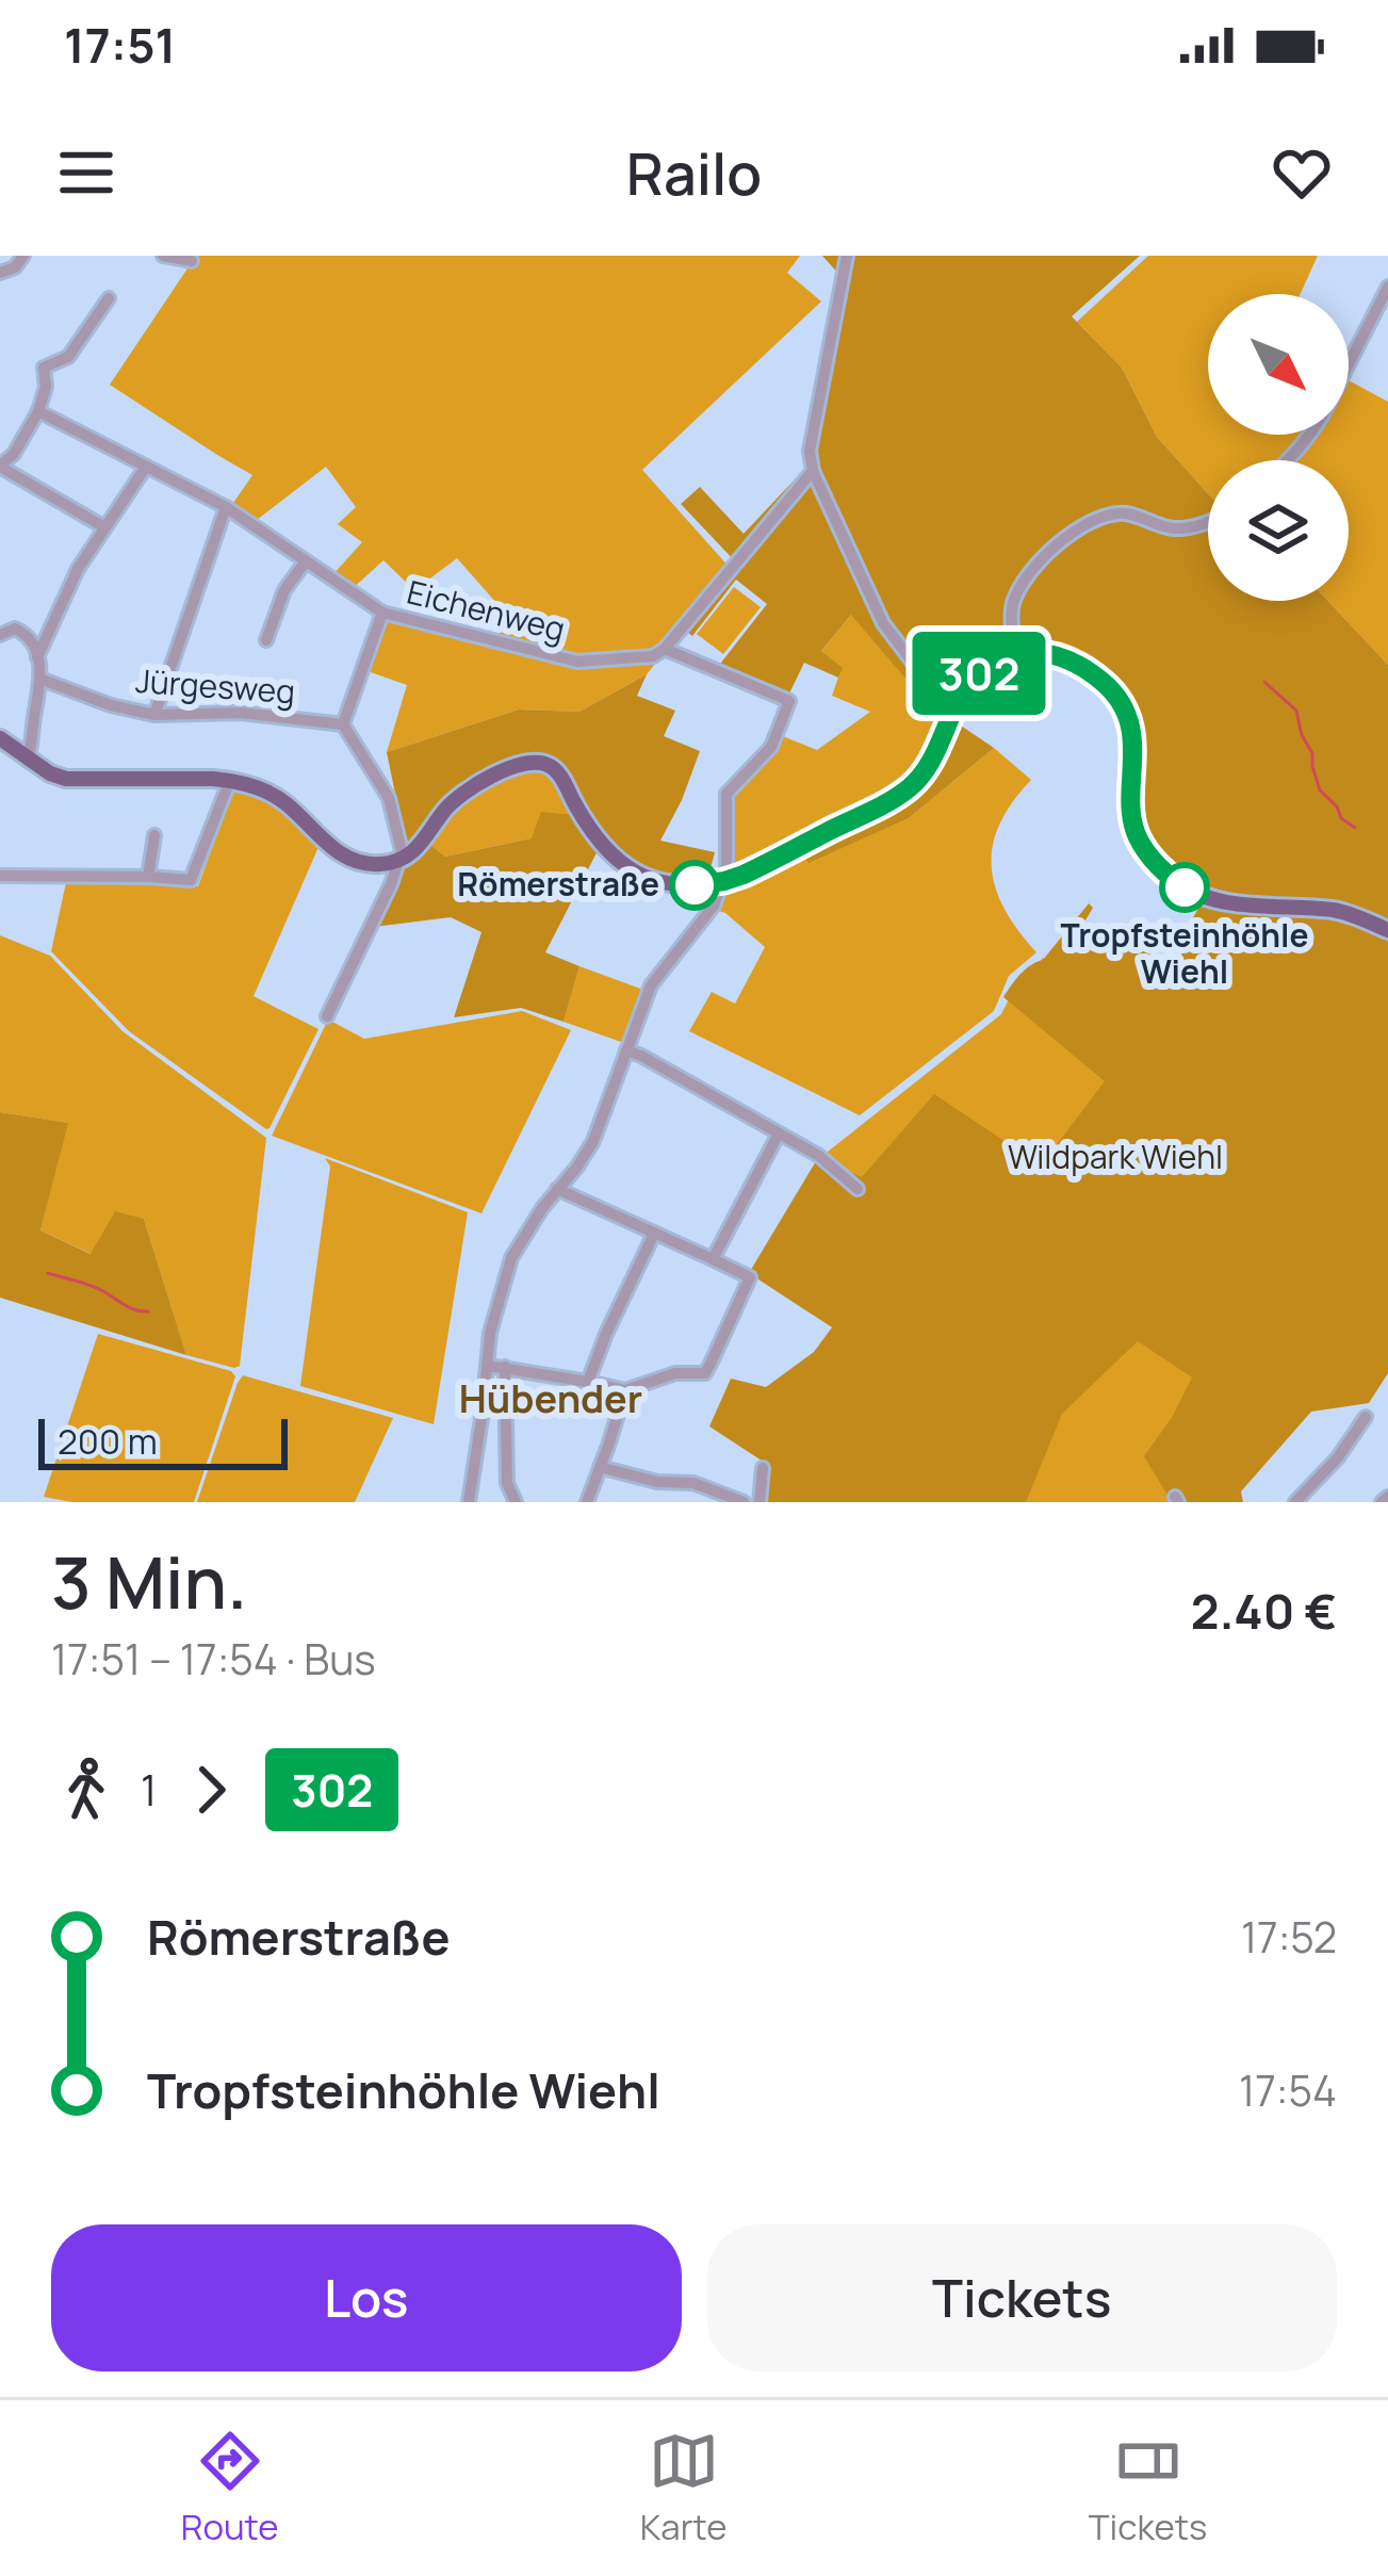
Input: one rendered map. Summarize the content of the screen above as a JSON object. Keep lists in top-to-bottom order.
{
  "streets": {
    "street": ["Eichenweg", "Jürgesweg"]
  },
  "districts": ["Hübender"],
  "parks": ["Wildpark Wiehl"],
  "places": ["Römerstraße", "Tropfsteinhöhle Wiehl"],
  "lines": ["bus line 302"],
  "scale_bar": "200 m",
  "north": "bottom right",
  "page": {
    "status": "17:51",
    "header": "Railo",
    "on_map": "302",
    "scale": "200 m",
    "heading": ["3 Min.", "17:51 – 17:54 · Bus", "2.40 €"],
    "legs": ["1", "302"],
    "list": [
      {
        "name": "Römerstraße",
        "value": "17:52"
      },
      {
        "name": "Tropfsteinhöhle Wiehl",
        "value": "17:54"
      }
    ],
    "buttons": ["Los", "Tickets"],
    "tabs": ["Route", "Karte", "Tickets"]
  }
}
